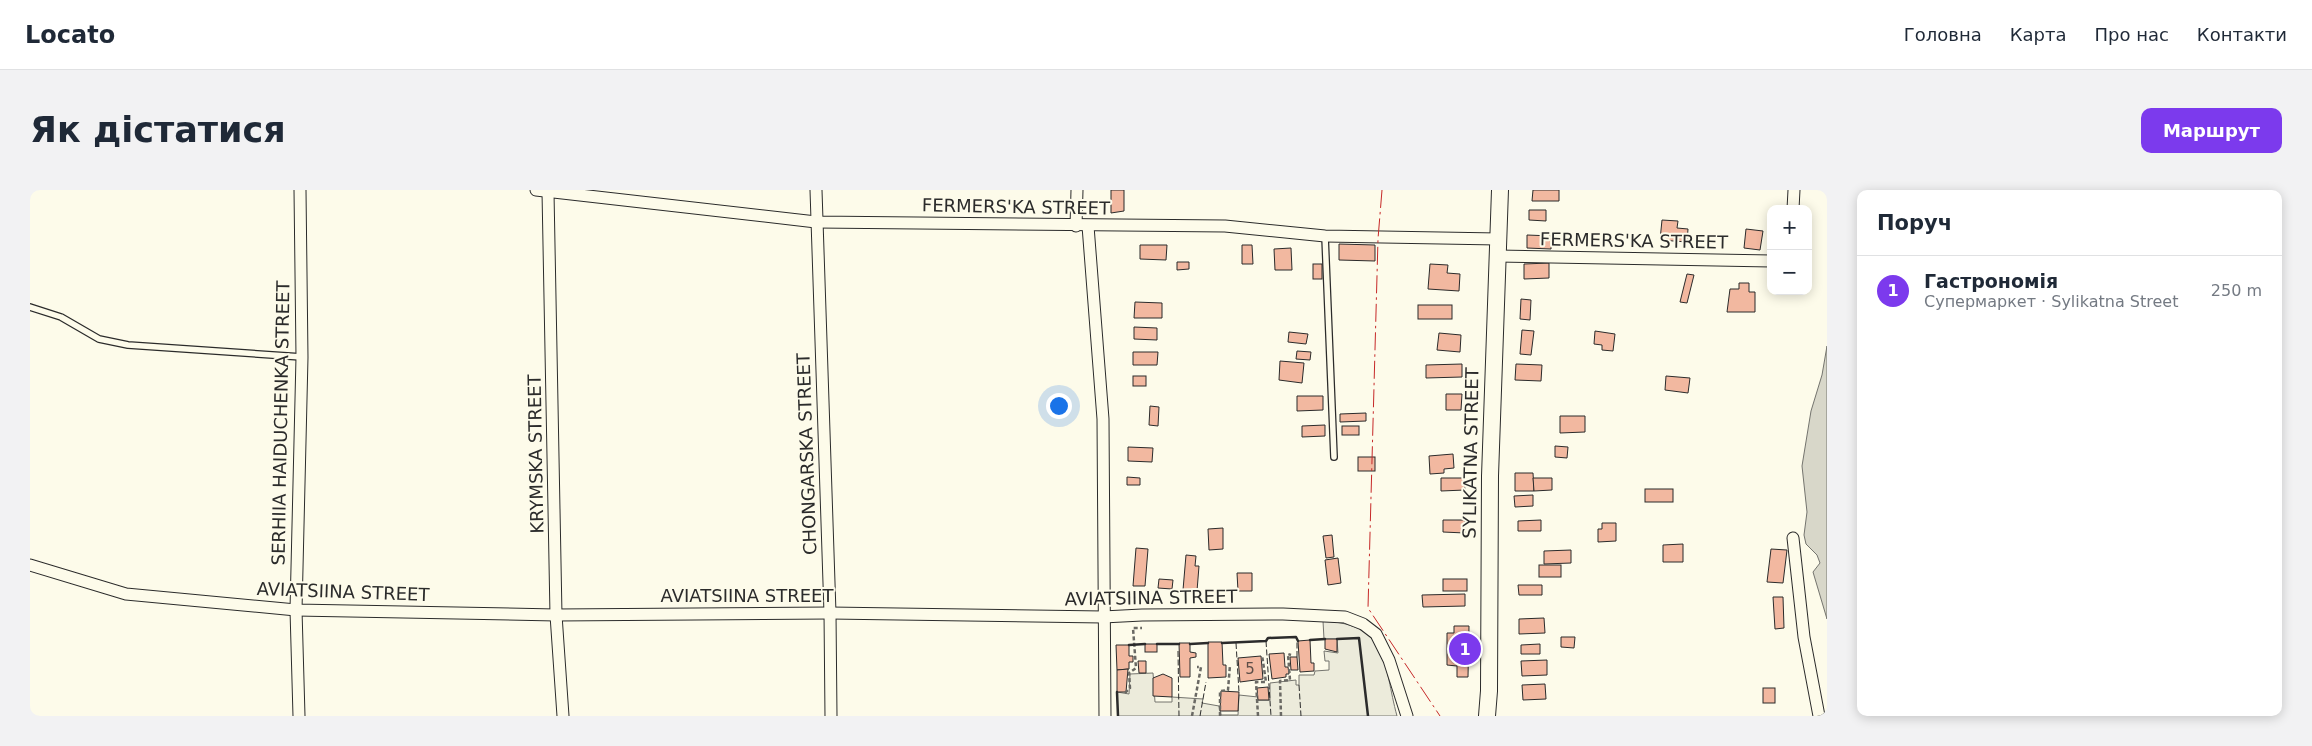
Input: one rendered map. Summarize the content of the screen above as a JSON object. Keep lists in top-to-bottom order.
{
  "streets": {
    "street": [
      "FERMERS'KA STREET",
      "SERHIIA HAIDUCHENKA STREET",
      "SYLIKATNA STREET",
      "KRYMSKA STREET",
      "CHONGARSKA STREET",
      "AVIATSIINA STREET"
    ]
  },
  "crossings": [
    ["FERMERS'KA STREET", "SYLIKATNA STREET"],
    ["FERMERS'KA STREET", "KRYMSKA STREET"],
    ["FERMERS'KA STREET", "CHONGARSKA STREET"],
    ["SERHIIA HAIDUCHENKA STREET", "AVIATSIINA STREET"],
    ["KRYMSKA STREET", "AVIATSIINA STREET"],
    ["CHONGARSKA STREET", "AVIATSIINA STREET"]
  ],
  "house_numbers": ["5"],
  "page": {
    "header": "Locato",
    "nav": [
      "Головна",
      "Карта",
      "Про нас",
      "Контакти"
    ],
    "buttons": "Маршрут",
    "title": "Як дістатися",
    "heading": "Поруч",
    "map_buttons": ["+", "−"],
    "list": [
      {
        "mark": "1",
        "name": "Гастрономія",
        "note": "Супермаркет · Sylikatna Street",
        "value": "250 m"
      }
    ],
    "pins": "1"
  }
}
